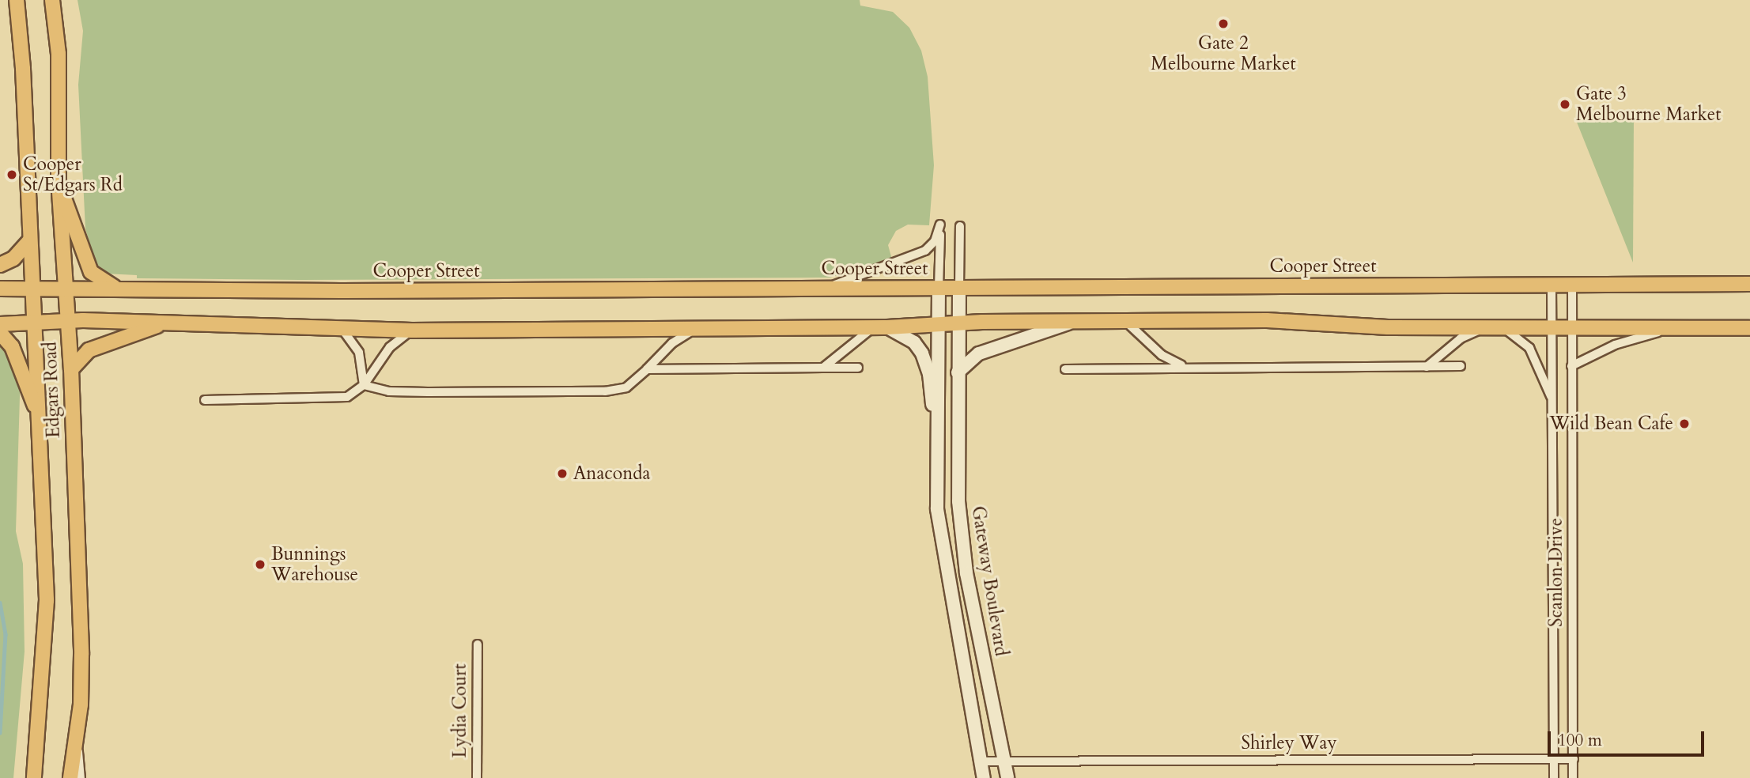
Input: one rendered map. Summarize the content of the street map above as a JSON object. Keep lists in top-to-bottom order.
{
  "streets": {
    "main road": ["Cooper Street", "Edgars Road"],
    "street": [
      "Scanlon Drive",
      "Gateway Boulevard",
      "Lydia Court",
      "Shirley Way"
    ]
  },
  "crossings": [
    ["Cooper Street", "Edgars Road"],
    ["Cooper Street", "Scanlon Drive"],
    ["Cooper Street", "Gateway Boulevard"],
    ["Scanlon Drive", "Shirley Way"],
    ["Gateway Boulevard", "Shirley Way"]
  ],
  "places": [
    "Gate 2 Melbourne Market",
    "Gate 3 Melbourne Market",
    "Cooper St/Edgars Rd",
    "Wild Bean Cafe",
    "Anaconda",
    "Bunnings Warehouse"
  ],
  "scale_bar": "100 m"
}
